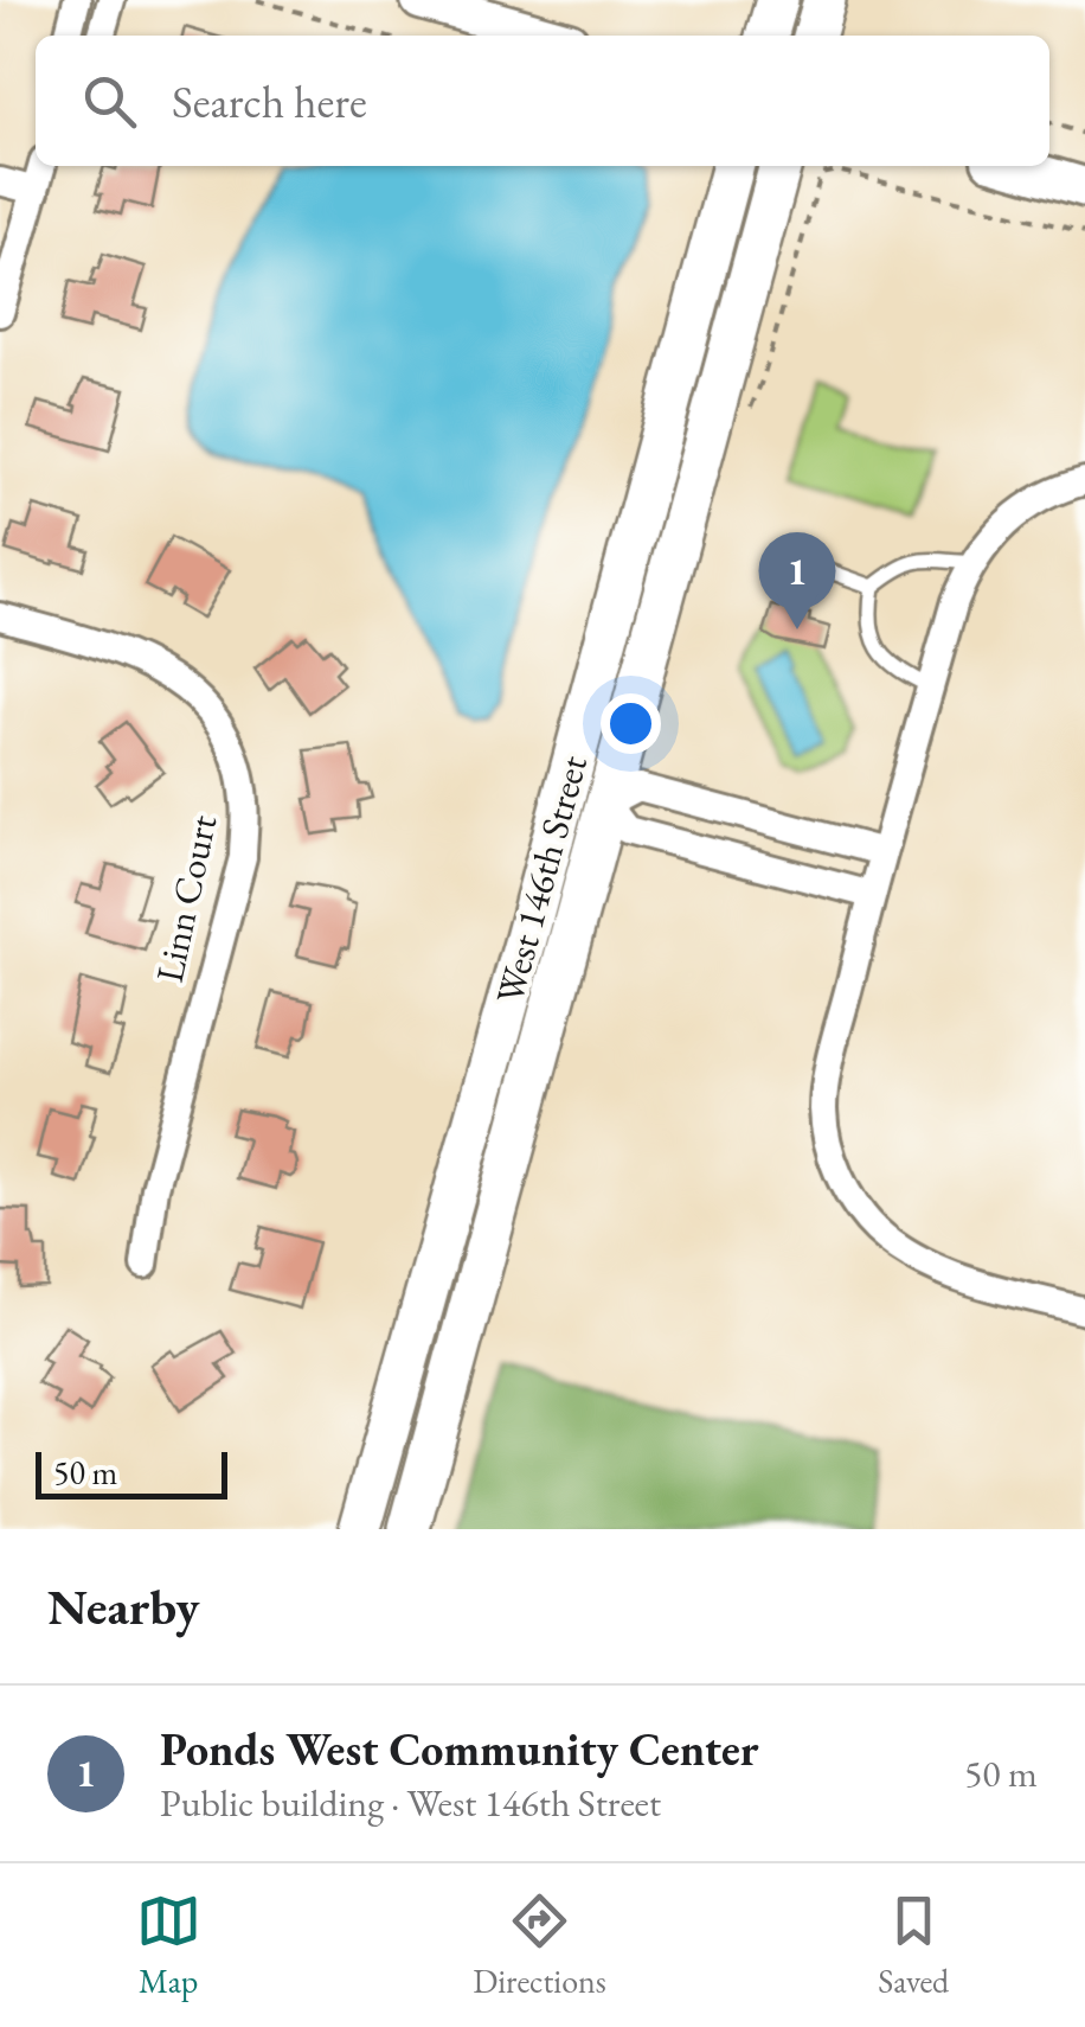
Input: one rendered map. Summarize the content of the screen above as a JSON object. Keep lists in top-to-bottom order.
{
  "streets": {
    "main road": ["West 146th Street"],
    "street": ["Linn Court"]
  },
  "scale_bar": "50 m",
  "page": {
    "search": "Search here",
    "pins": "1",
    "scale": "50 m",
    "heading": "Nearby",
    "list": [
      {
        "mark": "1",
        "name": "Ponds West Community Center",
        "note": "Public building · West 146th Street",
        "value": "50 m"
      }
    ],
    "nav": ["Map", "Directions", "Saved"]
  }
}
